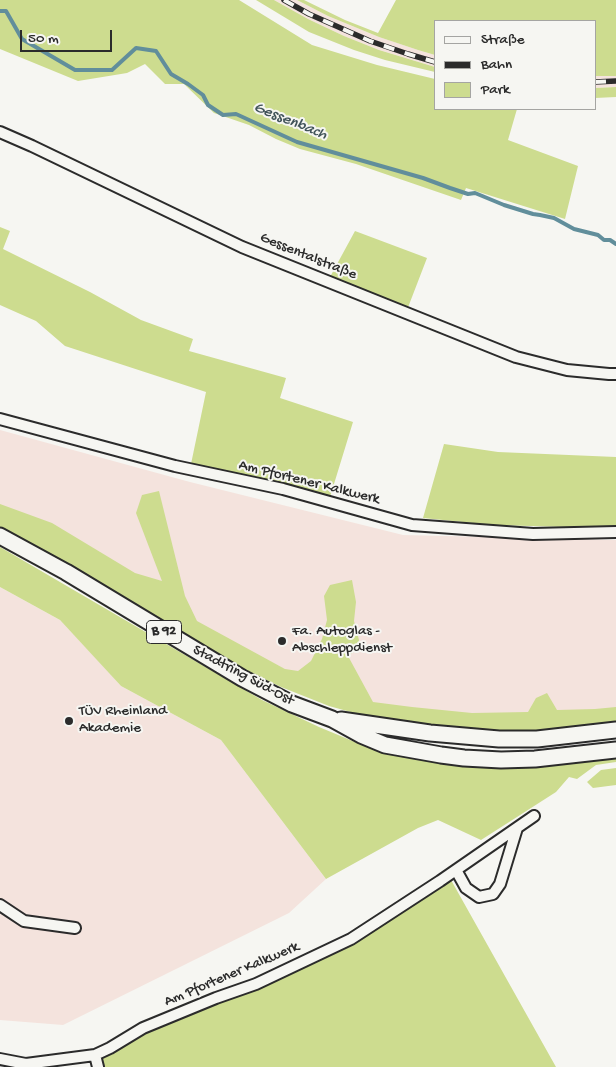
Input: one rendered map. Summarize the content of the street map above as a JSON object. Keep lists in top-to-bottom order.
{
  "streets": {
    "main road": ["B 92", "Stadtring Süd-Ost"],
    "street": ["Gessentalstraße", "Am Pfortener Kalkwerk"]
  },
  "water": ["Gessenbach"],
  "places": ["Fa. Autoglas - Abschleppdienst", "TÜV Rheinland Akademie"],
  "legend": ["Straße", "Bahn", "Park"],
  "scale_bar": "50 m"
}
